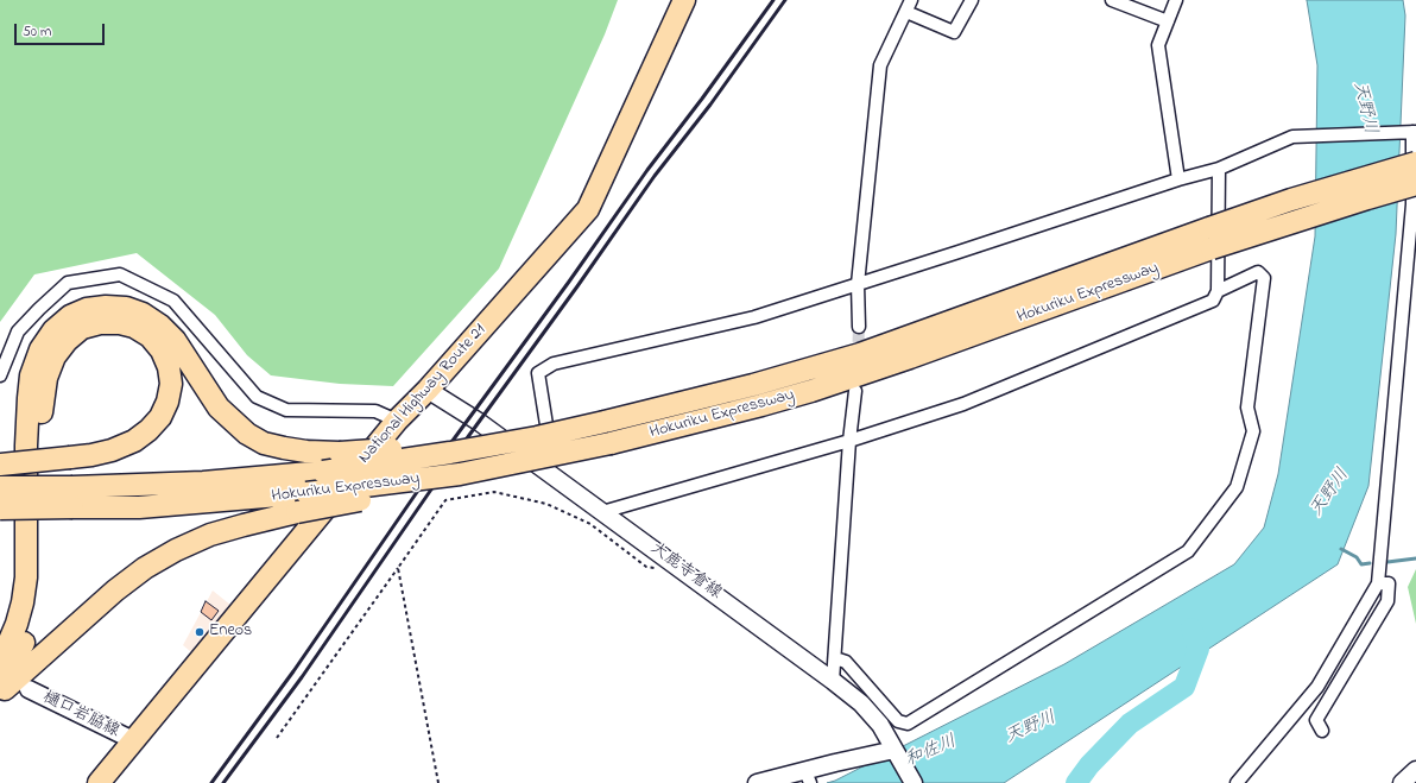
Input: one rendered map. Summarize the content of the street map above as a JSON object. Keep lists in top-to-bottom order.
{
  "streets": {
    "highway": ["Hokuriku Expressway", "National Highway Route 21"],
    "main road": ["大鹿寺倉線", "樋口岩脇線"]
  },
  "crossings": [
    ["National Highway Route 21", "大鹿寺倉線"],
    ["National Highway Route 21", "樋口岩脇線"]
  ],
  "water": ["天野川", "和佐川"],
  "places": ["Eneos"],
  "scale_bar": "50 m"
}
